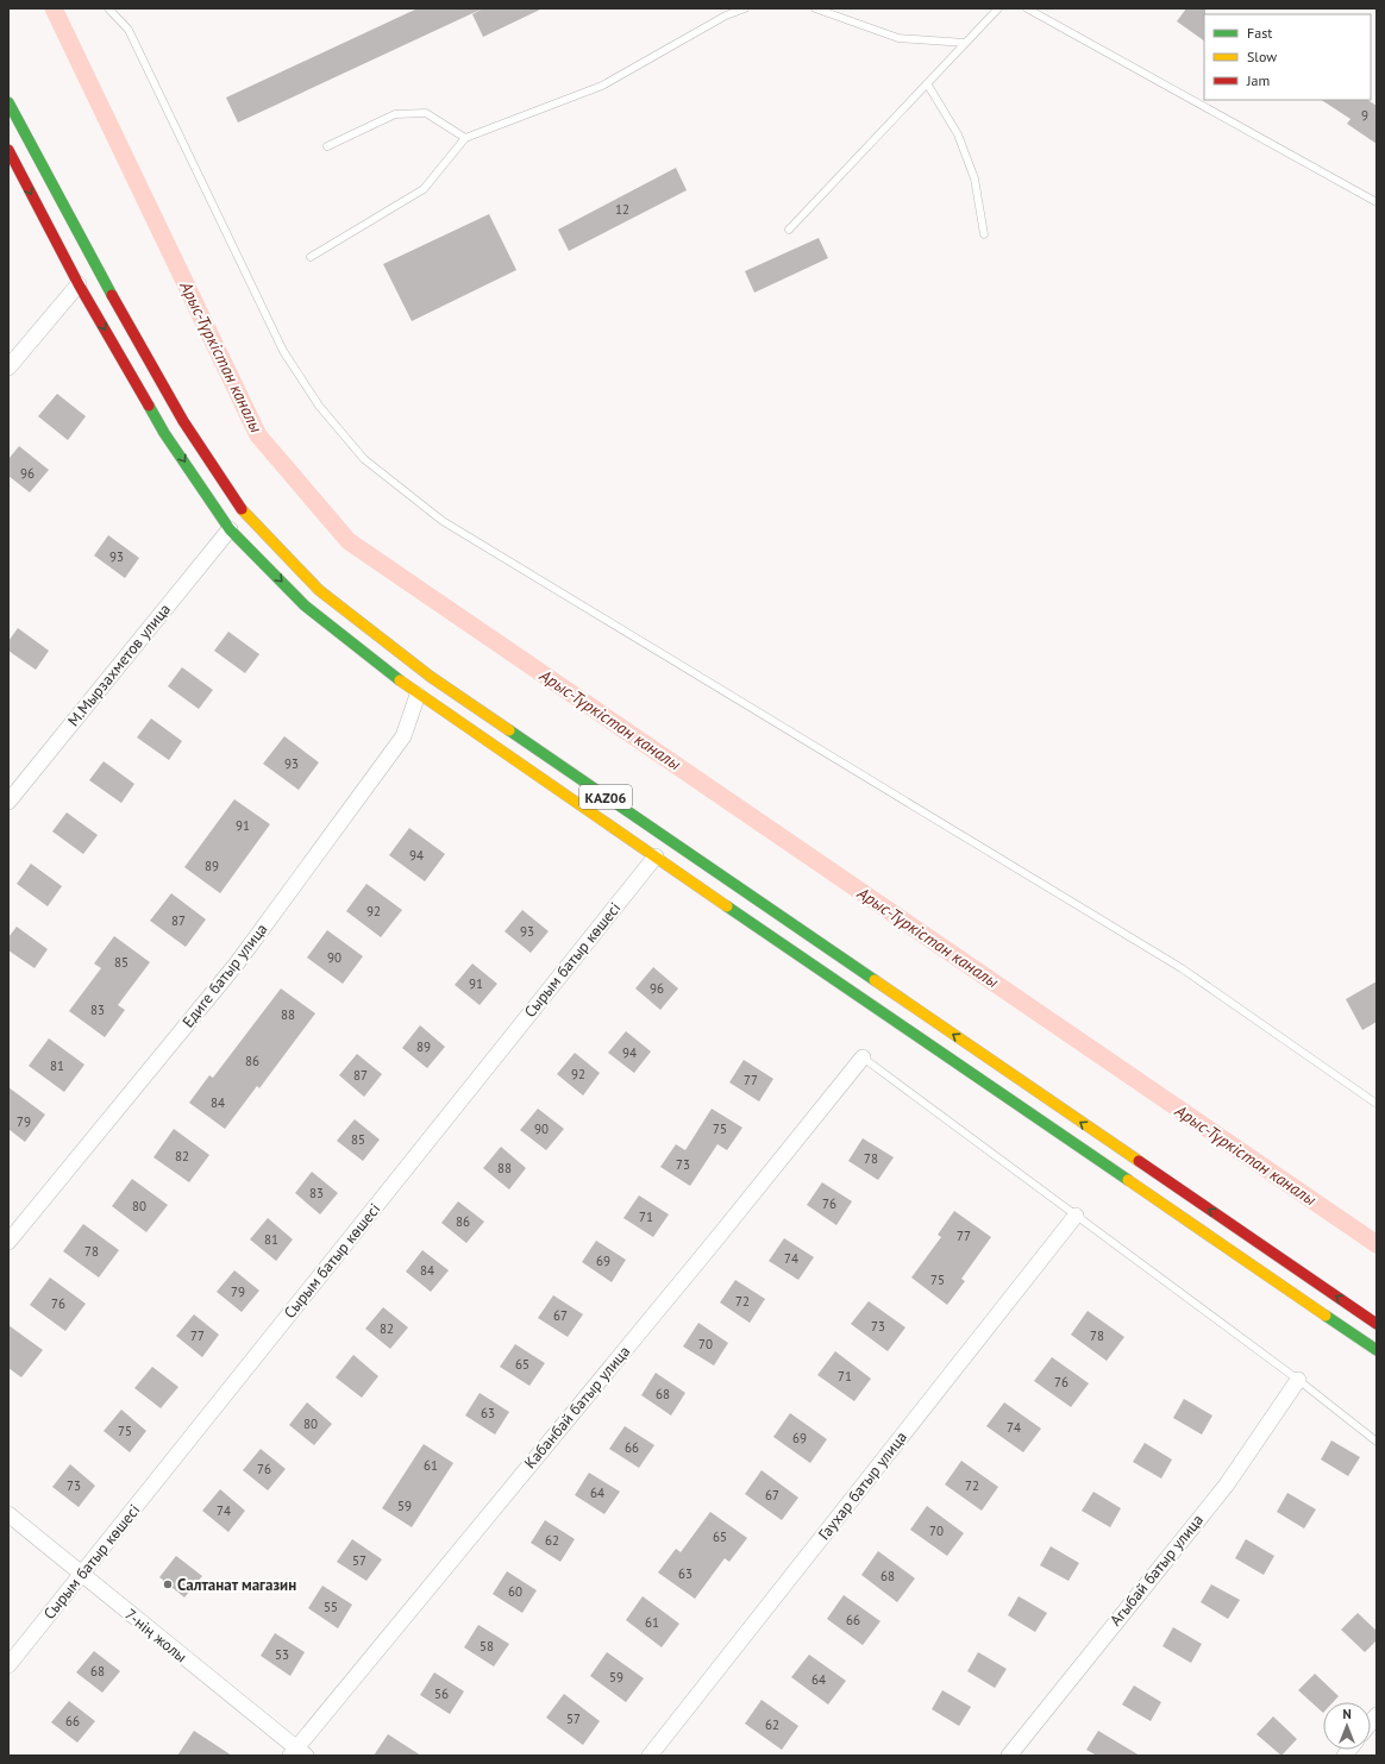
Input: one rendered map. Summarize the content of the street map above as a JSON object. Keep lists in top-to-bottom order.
{
  "streets": {
    "highway": ["KАZ06"],
    "street": [
      "М.Мырзахметов улица",
      "Сырым батыр көшесі",
      "Едиге батыр улица",
      "Кабанбай батыр улица",
      "Гаухар батыр улица",
      "Агыбай батыр улица",
      "7-нің жолы"
    ]
  },
  "crossings": [
    ["М.Мырзахметов улица", "KАZ06"],
    ["KАZ06", "Сырым батыр көшесі"],
    ["KАZ06", "Едиге батыр улица"],
    ["Сырым батыр көшесі", "7-нің жолы"],
    ["Кабанбай батыр улица", "7-нің жолы"]
  ],
  "water": ["Арыс-Түркістан каналы"],
  "places": ["Салтанат магазин"],
  "house_numbers": [
    "9",
    "12",
    "96",
    "93",
    "93",
    "91",
    "94",
    "89",
    "92",
    "87",
    "93",
    "90",
    "85",
    "91",
    "96",
    "83",
    "88",
    "89",
    "94",
    "86",
    "81",
    "92",
    "87",
    "77",
    "84",
    "79",
    "90",
    "75",
    "85",
    "82",
    "78",
    "73",
    "88",
    "83",
    "76",
    "80",
    "71",
    "86",
    "77",
    "81",
    "78",
    "74",
    "69",
    "84",
    "75",
    "79",
    "72",
    "76",
    "67",
    "73",
    "82",
    "77",
    "78",
    "70",
    "65",
    "71",
    "76",
    "68",
    "63",
    "80",
    "74",
    "75",
    "69",
    "66",
    "61",
    "76",
    "73",
    "72",
    "64",
    "67",
    "59",
    "74",
    "70",
    "65",
    "62",
    "57",
    "63",
    "68",
    "60",
    "55",
    "66",
    "61",
    "58",
    "53",
    "68",
    "59",
    "64",
    "56",
    "57",
    "66",
    "62"
  ],
  "legend": ["Fast", "Slow", "Jam"],
  "north": "top"
}
